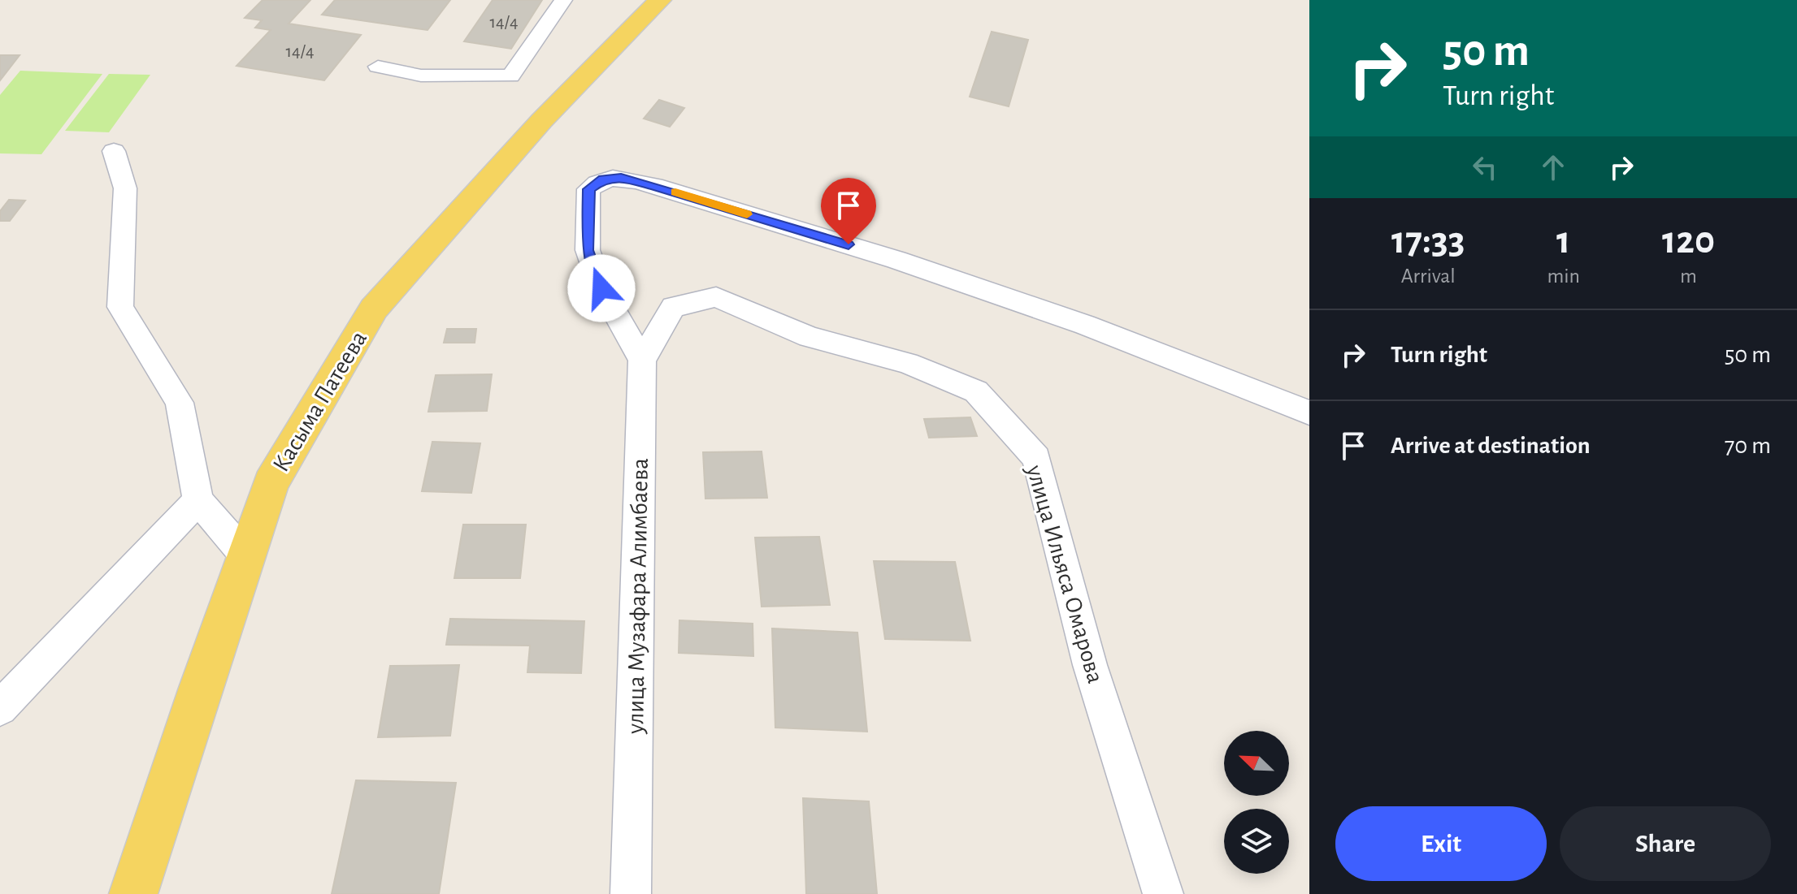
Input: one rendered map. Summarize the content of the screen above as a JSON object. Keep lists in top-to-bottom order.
{
  "streets": {
    "main road": ["Касыма Патеева"],
    "street": ["улица Ильяса Омарова", "улица Музафара Алимбаева"]
  },
  "crossings": [
    ["улица Ильяса Омарова", "улица Музафара Алимбаева"]
  ],
  "house_numbers": ["14/4", "14/4"],
  "north": "top left",
  "page": {
    "turn": ["50 m", "Turn right"],
    "eta": [
      "17:33",
      "Arrival",
      "1",
      "min",
      "120",
      "m"
    ],
    "list": [
      {
        "name": "Turn right",
        "value": "50 m"
      },
      {
        "name": "Arrive at destination",
        "value": "70 m"
      }
    ],
    "buttons": ["Exit", "Share"]
  }
}
